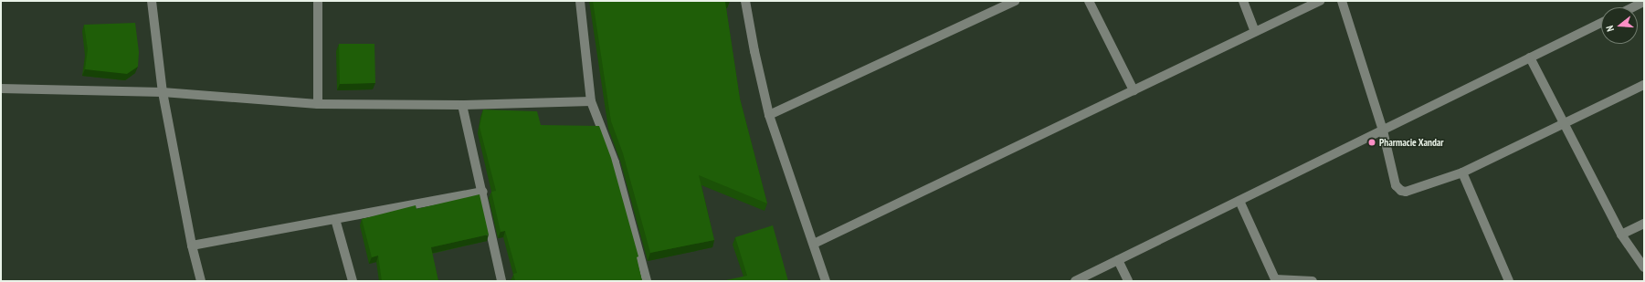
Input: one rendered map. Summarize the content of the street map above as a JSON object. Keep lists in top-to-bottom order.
{
  "places": ["Pharmacie Xandar"],
  "north": "left"
}
